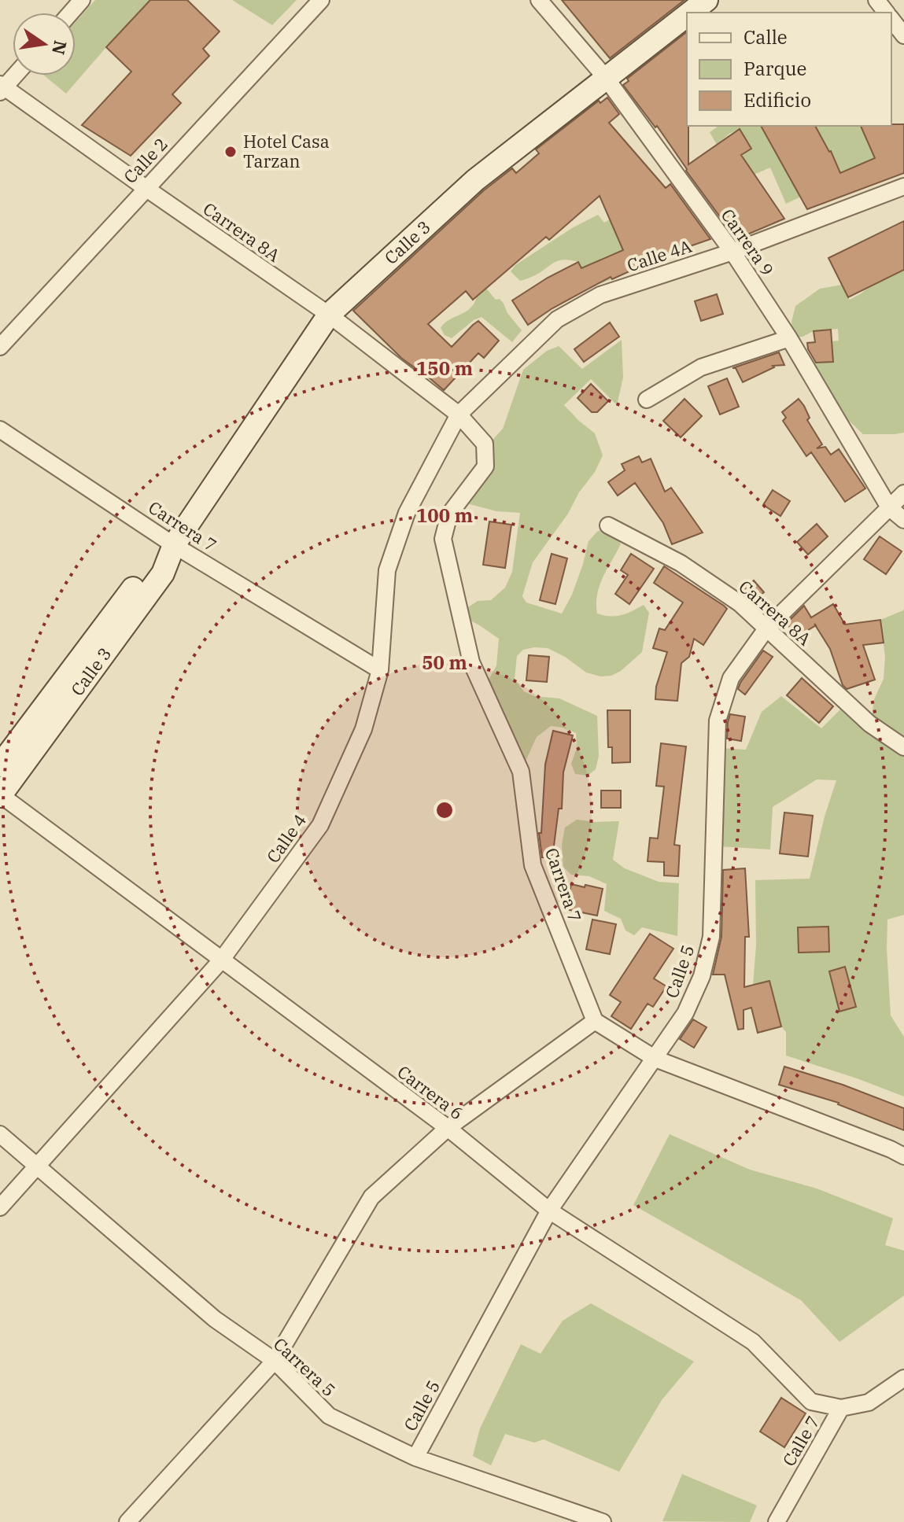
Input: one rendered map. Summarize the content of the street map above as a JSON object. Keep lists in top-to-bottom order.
{
  "streets": {
    "main road": ["Calle 3"],
    "street": [
      "Calle 2",
      "Carrera 8A",
      "Carrera 9",
      "Calle 4A",
      "Carrera 7",
      "Calle 4",
      "Calle 5",
      "Carrera 6",
      "Carrera 5",
      "Calle 7"
    ]
  },
  "crossings": [
    ["Calle 2", "Carrera 8A"],
    ["Carrera 8A", "Calle 3"],
    ["Carrera 8A", "Calle 4A"],
    ["Carrera 8A", "Carrera 7"],
    ["Carrera 8A", "Calle 4"],
    ["Carrera 8A", "Calle 5"],
    ["Calle 3", "Carrera 9"],
    ["Calle 3", "Carrera 7"],
    ["Calle 3", "Carrera 6"],
    ["Carrera 9", "Calle 4A"],
    ["Carrera 9", "Calle 5"],
    ["Calle 4A", "Carrera 7"],
    ["Calle 4A", "Calle 4"],
    ["Carrera 7", "Calle 4"],
    ["Calle 4", "Carrera 6"],
    ["Calle 4", "Carrera 5"],
    ["Calle 5", "Carrera 6"],
    ["Calle 5", "Carrera 5"],
    ["Carrera 6", "Calle 7"]
  ],
  "places": ["Hotel Casa Tarzan"],
  "legend": ["Calle", "Parque", "Edificio"],
  "north": "right",
  "rings": ["150 m", "100 m", "50 m"]
}
